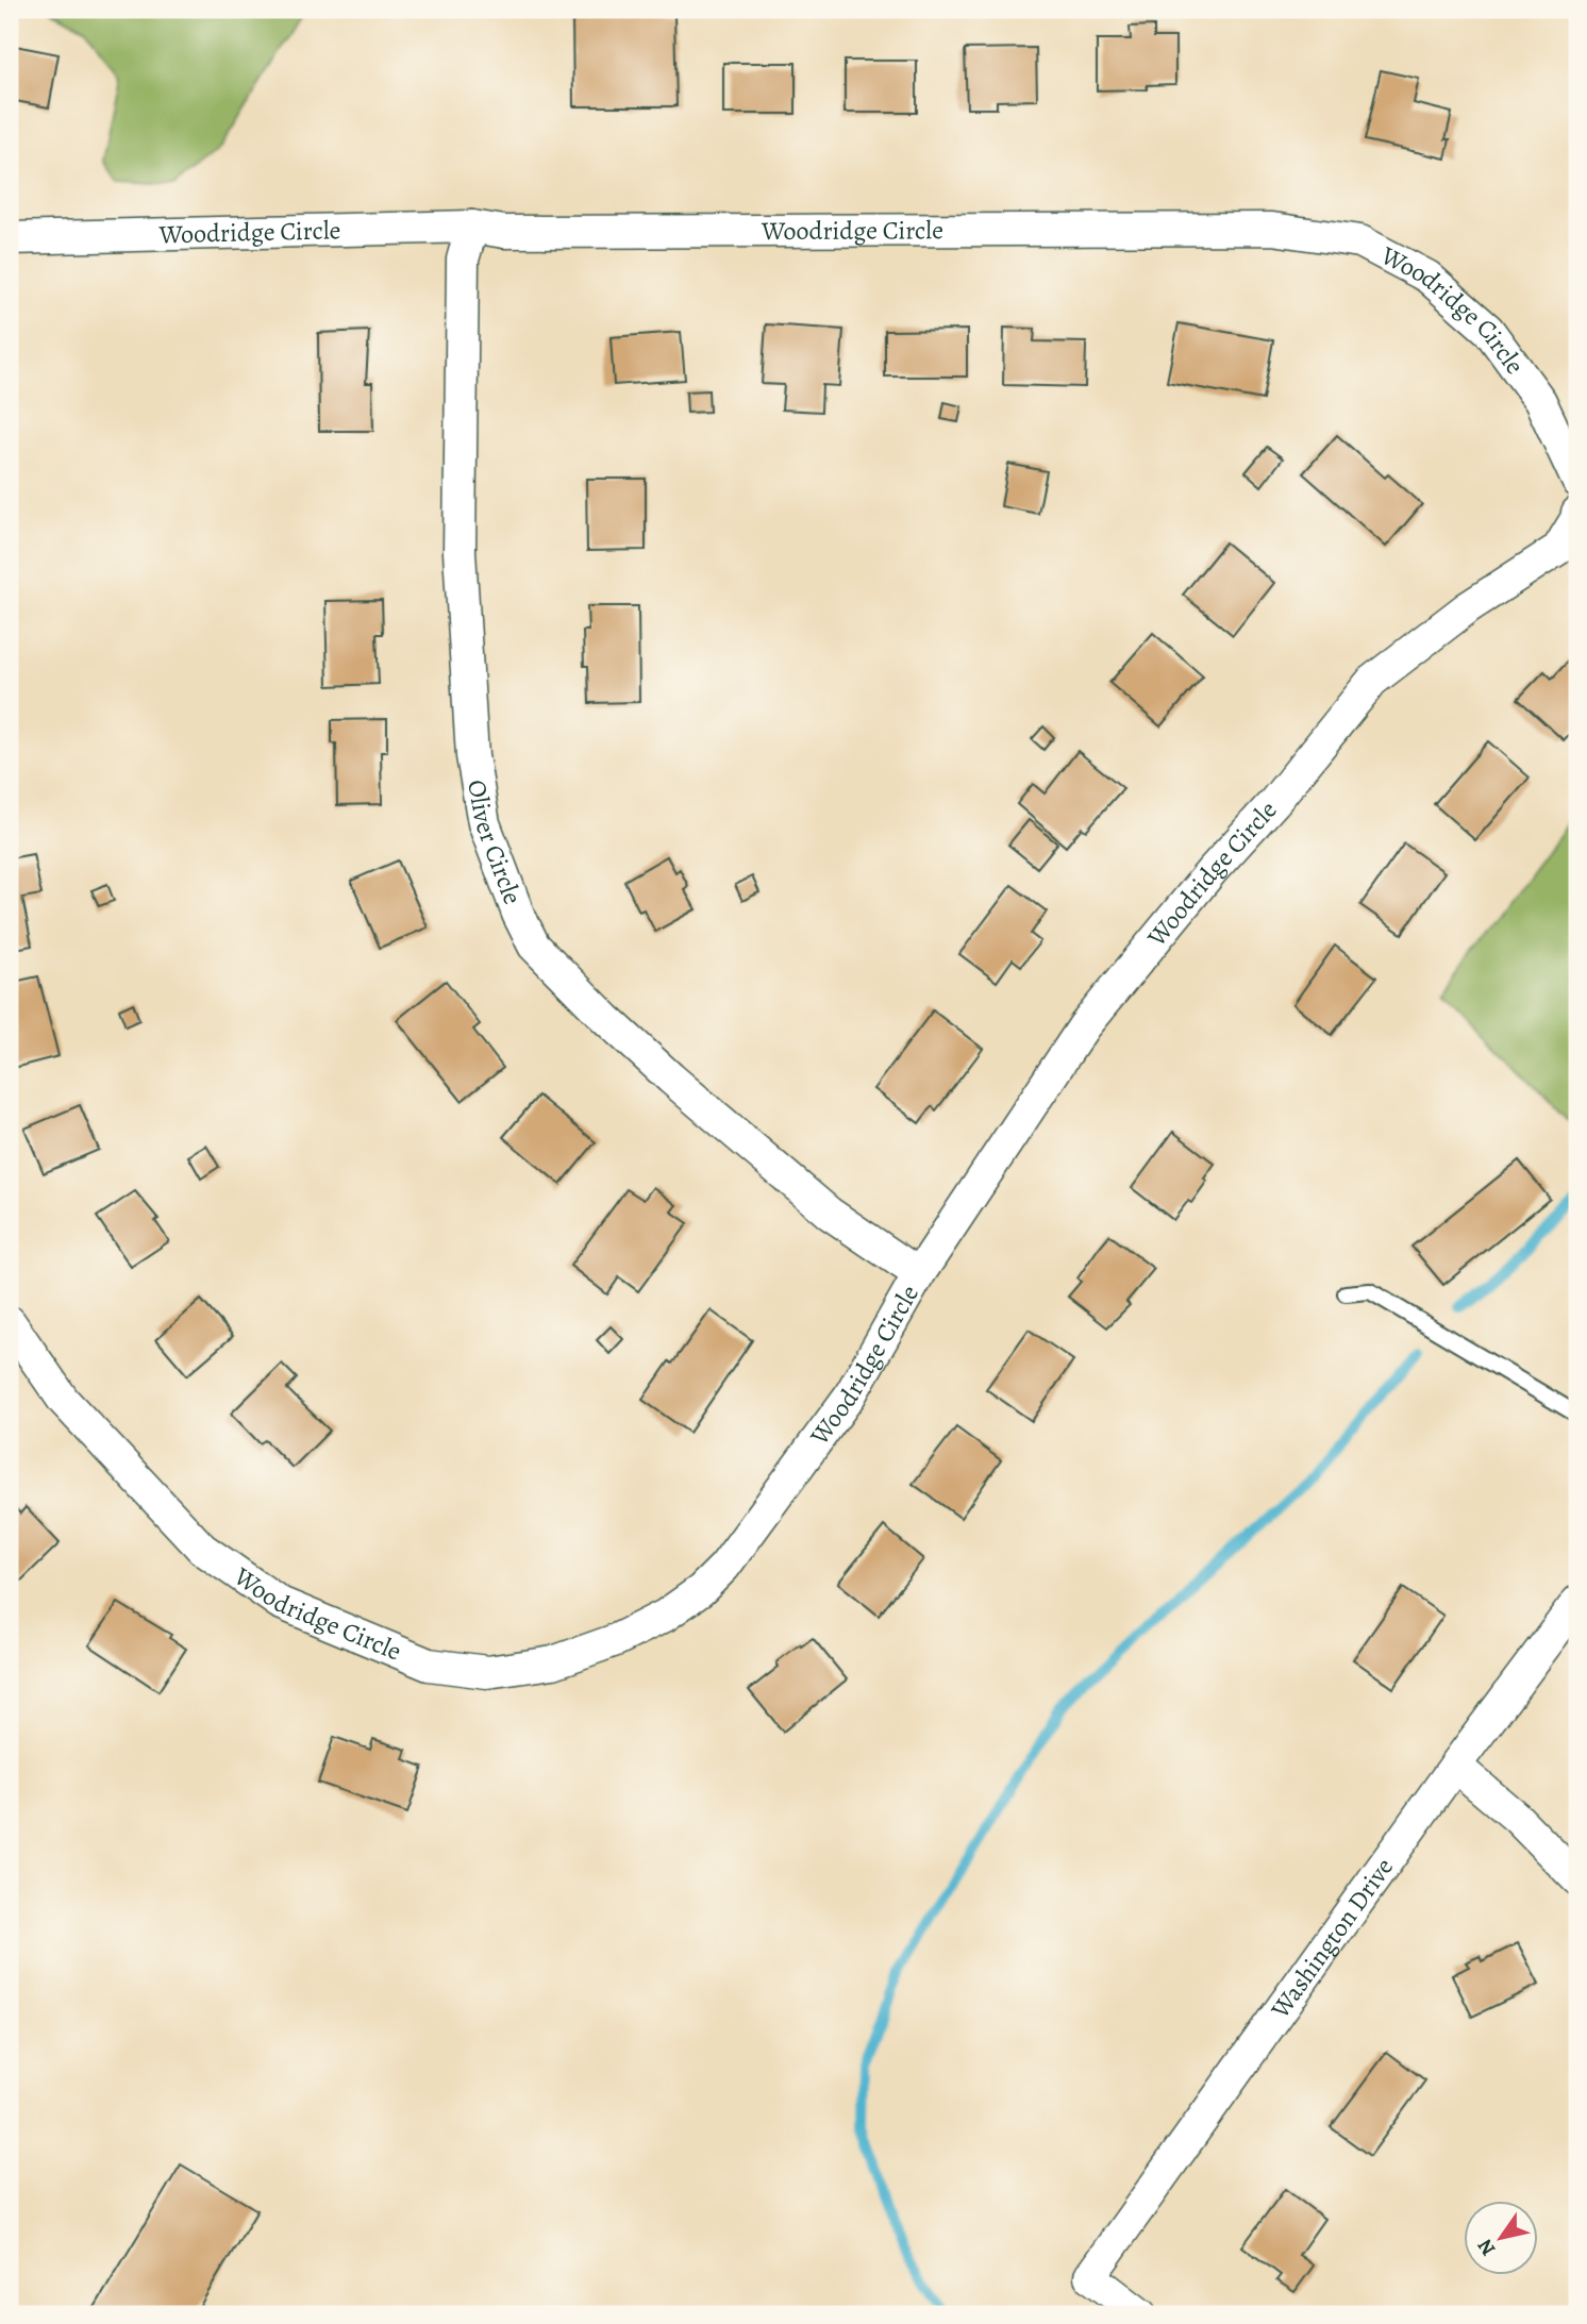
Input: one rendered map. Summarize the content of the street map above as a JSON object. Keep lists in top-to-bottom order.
{
  "streets": {
    "street": ["Woodridge Circle", "Oliver Circle", "Washington Drive"]
  },
  "crossings": [
    ["Woodridge Circle", "Oliver Circle"]
  ],
  "north": "bottom left"
}
